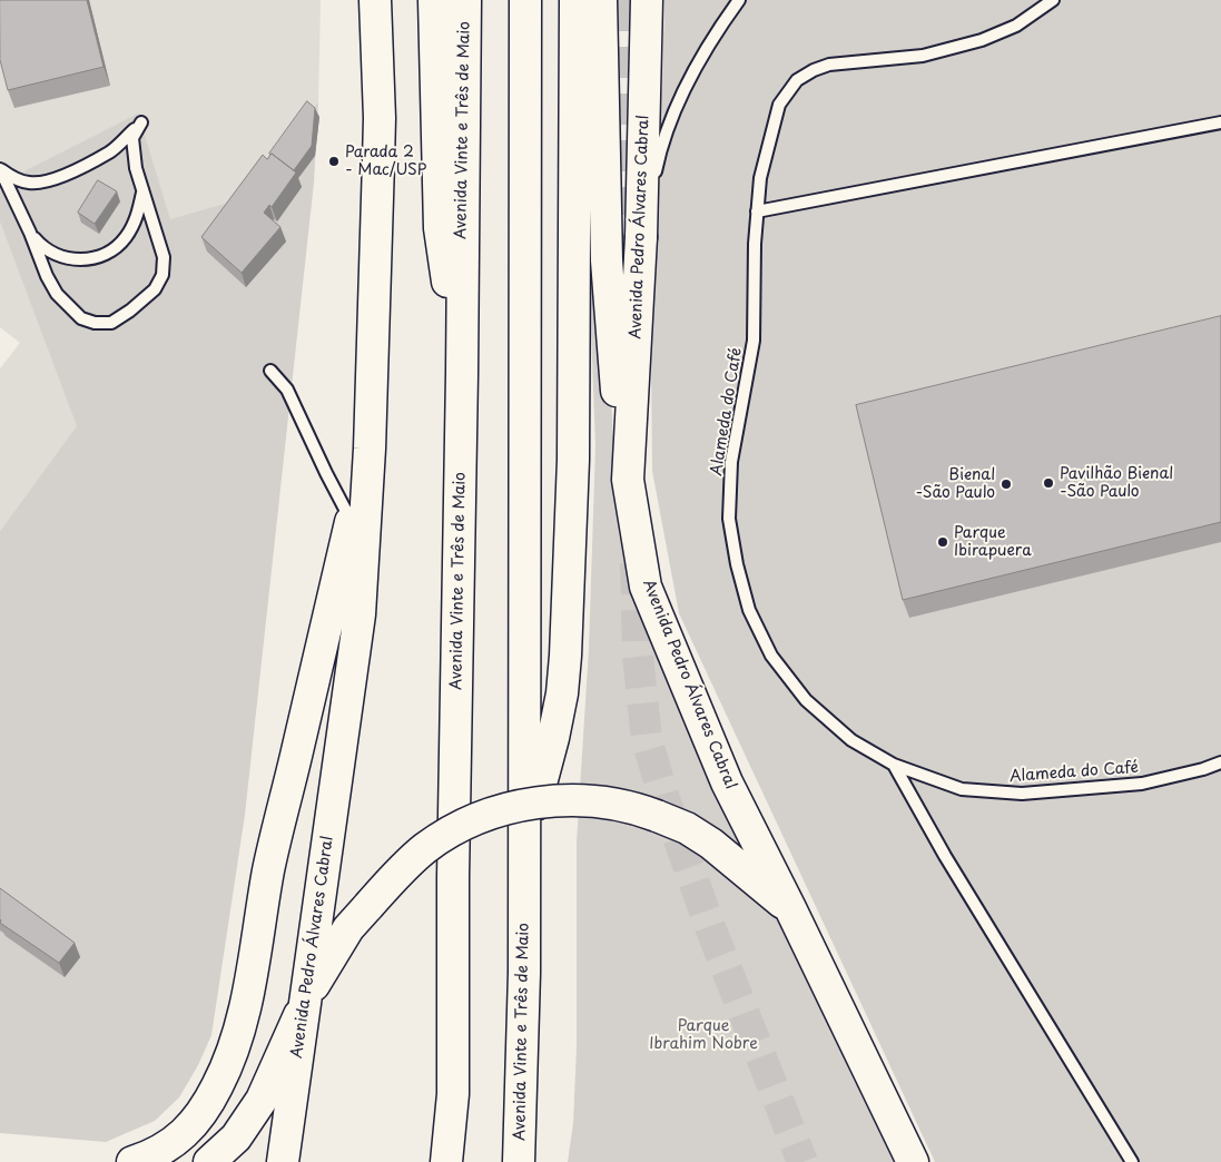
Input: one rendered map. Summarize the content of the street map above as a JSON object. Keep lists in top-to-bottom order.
{
  "streets": {
    "main road": ["Avenida Vinte e Três de Maio", "Avenida Pedro Álvares Cabral"],
    "lane": ["Alameda do Café"]
  },
  "parks": ["Parque Ibrahim Nobre"],
  "places": [
    "Parada 2 - Mac/USP",
    "Pavilhão Bienal -São Paulo",
    "Bienal -São Paulo",
    "Parque Ibirapuera"
  ]
}
